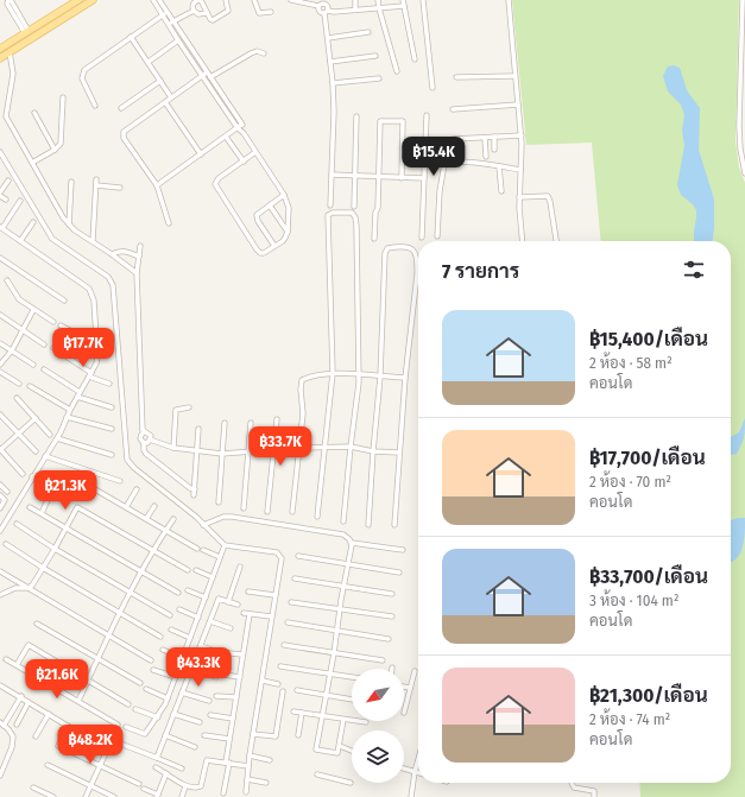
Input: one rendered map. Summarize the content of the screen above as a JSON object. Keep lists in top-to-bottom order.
{
  "north": "bottom left",
  "page": {
    "price": [
      "฿15.4K",
      "฿17.7K",
      "฿33.7K",
      "฿21.3K",
      "฿43.3K",
      "฿21.6K",
      "฿48.2K"
    ],
    "heading": "7 รายการ",
    "list": [
      {
        "name": "฿15,400/เดือน",
        "note": "2 ห้อง · 58 m² · คอนโด"
      },
      {
        "name": "฿17,700/เดือน",
        "note": "2 ห้อง · 70 m² · คอนโด"
      },
      {
        "name": "฿33,700/เดือน",
        "note": "3 ห้อง · 104 m² · คอนโด"
      },
      {
        "name": "฿21,300/เดือน",
        "note": "2 ห้อง · 74 m² · คอนโด"
      }
    ]
  }
}
